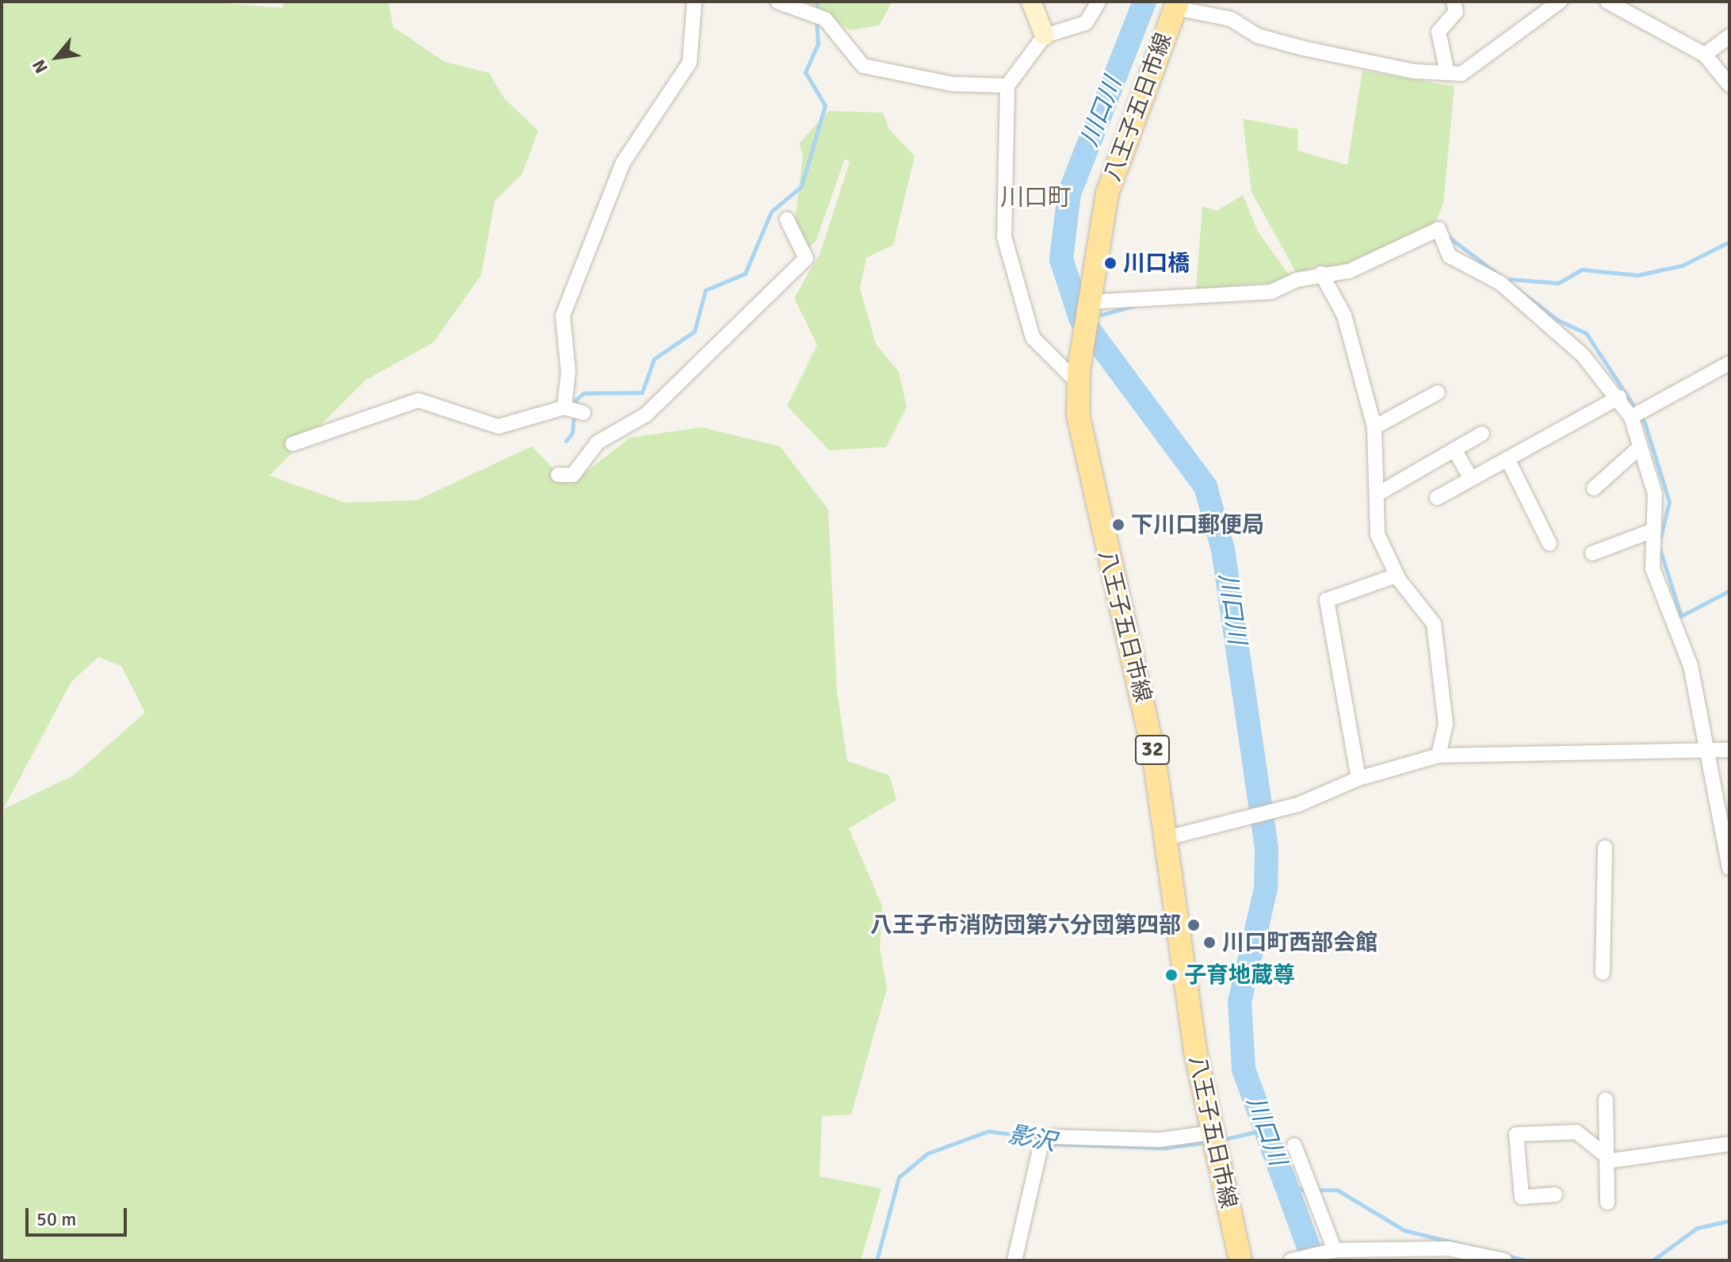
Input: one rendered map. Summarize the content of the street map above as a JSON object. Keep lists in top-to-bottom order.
{
  "streets": {
    "main road": ["八王子五日市線", "32"]
  },
  "districts": ["川口町"],
  "water": ["川口川", "影沢"],
  "places": [
    "川口橋",
    "下川口郵便局",
    "八王子市消防団第六分団第四部",
    "川口町西部会館",
    "子育地蔵尊"
  ],
  "scale_bar": "50 m",
  "north": "bottom left"
}
